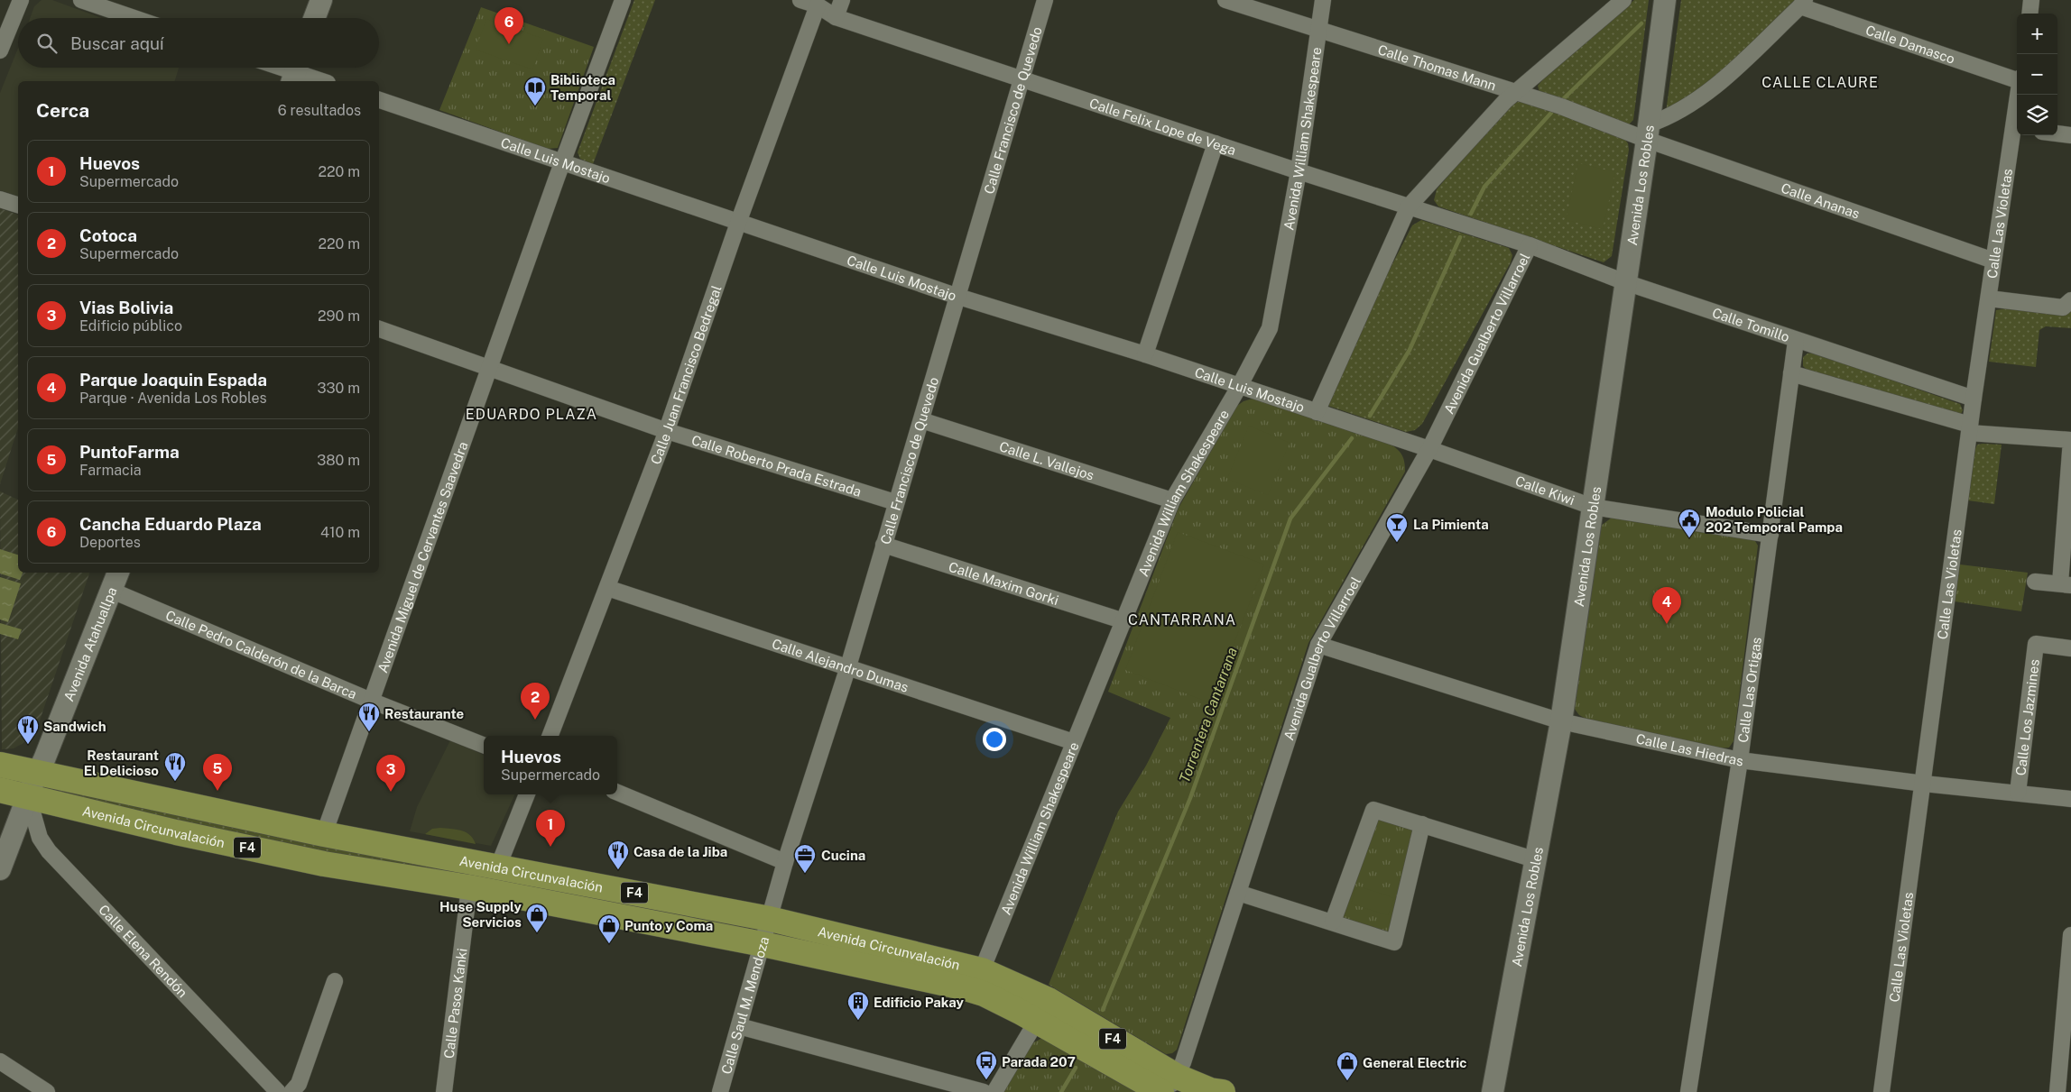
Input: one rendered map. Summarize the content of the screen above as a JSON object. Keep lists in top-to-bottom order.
{
  "streets": {
    "highway": ["Avenida Circunvalación", "F4"],
    "main road": ["Avenida Los Robles", "Avenida Atahuallpa"],
    "street": [
      "Calle Damasco",
      "Calle Thomas Mann",
      "Calle Francisco de Quevedo",
      "Calle Felix Lope de Vega",
      "Avenida William Shakespeare",
      "Calle Luis Mostajo",
      "Calle Ananas",
      "Calle Las Violetas",
      "Calle Tomillo",
      "Avenida Gualberto Villarroel",
      "Calle Juan Francisco Bedregal",
      "Calle L. Vallejos",
      "Calle Roberto Prada Estrada",
      "Calle Kiwi",
      "Avenida Miguel de Cervantes Saavedra",
      "Calle Maxim Gorki",
      "Calle Pedro Calderón de la Barca",
      "Calle Alejandro Dumas",
      "Calle Las Ortigas",
      "Calle Los Jazmines",
      "Calle Las Hiedras",
      "Calle Elena Rendón",
      "Calle Pasos Kanki",
      "Calle Saul M. Mendoza"
    ]
  },
  "crossings": [
    ["Calle Thomas Mann", "Avenida William Shakespeare"],
    ["Calle Thomas Mann", "Avenida Los Robles"],
    ["Calle Thomas Mann", "Calle Ananas"],
    ["Calle Francisco de Quevedo", "Calle Felix Lope de Vega"],
    ["Calle Francisco de Quevedo", "Calle Luis Mostajo"],
    ["Calle Francisco de Quevedo", "Calle L. Vallejos"],
    ["Calle Francisco de Quevedo", "Calle Roberto Prada Estrada"],
    ["Calle Francisco de Quevedo", "Calle Maxim Gorki"],
    ["Calle Francisco de Quevedo", "Calle Alejandro Dumas"],
    ["Calle Francisco de Quevedo", "Avenida Circunvalación"],
    ["Calle Francisco de Quevedo", "Calle Saul M. Mendoza"],
    ["Calle Felix Lope de Vega", "Avenida William Shakespeare"],
    ["Calle Felix Lope de Vega", "Calle Tomillo"],
    ["Calle Felix Lope de Vega", "Avenida Gualberto Villarroel"],
    ["Calle Felix Lope de Vega", "Calle Juan Francisco Bedregal"],
    ["Avenida William Shakespeare", "Calle Luis Mostajo"],
    ["Avenida William Shakespeare", "Calle L. Vallejos"],
    ["Avenida William Shakespeare", "Calle Maxim Gorki"],
    ["Avenida William Shakespeare", "Calle Alejandro Dumas"],
    ["Avenida William Shakespeare", "Avenida Circunvalación"],
    ["Calle Luis Mostajo", "Avenida Gualberto Villarroel"],
    ["Calle Luis Mostajo", "Calle Juan Francisco Bedregal"],
    ["Calle Luis Mostajo", "Calle Kiwi"],
    ["Calle Luis Mostajo", "Avenida Miguel de Cervantes Saavedra"],
    ["Avenida Los Robles", "Calle Ananas"],
    ["Avenida Los Robles", "Calle Tomillo"],
    ["Avenida Los Robles", "Calle Kiwi"],
    ["Avenida Los Robles", "Calle Las Hiedras"],
    ["Calle Ananas", "Calle Las Violetas"],
    ["Calle Las Violetas", "Calle Tomillo"],
    ["Calle Las Violetas", "Calle Las Hiedras"],
    ["Calle Tomillo", "Avenida Gualberto Villarroel"],
    ["Calle Tomillo", "Calle Las Ortigas"],
    ["Avenida Gualberto Villarroel", "Calle Kiwi"],
    ["Avenida Gualberto Villarroel", "Calle Las Hiedras"],
    ["Avenida Gualberto Villarroel", "Avenida Circunvalación"],
    ["Calle Juan Francisco Bedregal", "Calle Roberto Prada Estrada"],
    ["Calle Juan Francisco Bedregal", "Calle Alejandro Dumas"],
    ["Calle Roberto Prada Estrada", "Avenida Miguel de Cervantes Saavedra"],
    ["Calle Kiwi", "Calle Las Ortigas"],
    ["Avenida Miguel de Cervantes Saavedra", "Calle Pedro Calderón de la Barca"],
    ["Avenida Miguel de Cervantes Saavedra", "Avenida Circunvalación"],
    ["Avenida Atahuallpa", "Calle Pedro Calderón de la Barca"],
    ["Avenida Atahuallpa", "Avenida Circunvalación"],
    ["Avenida Atahuallpa", "Calle Elena Rendón"],
    ["Calle Las Ortigas", "Calle Las Hiedras"],
    ["Calle Los Jazmines", "Calle Las Hiedras"],
    ["Avenida Circunvalación", "Calle Elena Rendón"],
    ["Avenida Circunvalación", "Calle Pasos Kanki"],
    ["Avenida Circunvalación", "Calle Saul M. Mendoza"]
  ],
  "districts": ["CALLE CLAURE", "EDUARDO PLAZA", "CANTARRANA"],
  "water": ["Torrentera Cantarrana"],
  "places": {
    "library": ["Biblioteca Temporal"],
    "public building": ["Modulo Policial 202 Temporal Pampa"],
    "bar": ["La Pimienta"],
    "restaurant": [
      "Restaurante",
      "Sandwich",
      "Restaurant El Delicioso",
      "Casa de la Jiba"
    ],
    "office": ["Cucina"],
    "shop": ["Huse Supply Servicios", "Punto y Coma", "General Electric"],
    "building": ["Edificio Pakay"],
    "bus stop": ["Parada 207"]
  },
  "page": {
    "pins": [
      "6",
      "4",
      "2",
      "5",
      "3",
      "1"
    ],
    "map_buttons": ["+", "−"],
    "search": "Buscar aquí",
    "heading": ["Cerca", "6 resultados"],
    "list": [
      {
        "mark": "1",
        "name": "Huevos",
        "note": "Supermercado",
        "value": "220 m"
      },
      {
        "mark": "2",
        "name": "Cotoca",
        "note": "Supermercado",
        "value": "220 m"
      },
      {
        "mark": "3",
        "name": "Vias Bolivia",
        "note": "Edificio público",
        "value": "290 m"
      },
      {
        "mark": "4",
        "name": "Parque Joaquin Espada",
        "note": "Parque · Avenida Los Robles",
        "value": "330 m"
      },
      {
        "mark": "5",
        "name": "PuntoFarma",
        "note": "Farmacia",
        "value": "380 m"
      },
      {
        "mark": "6",
        "name": "Cancha Eduardo Plaza",
        "note": "Deportes",
        "value": "410 m"
      }
    ],
    "popup": ["Huevos", "Supermercado"]
  }
}
